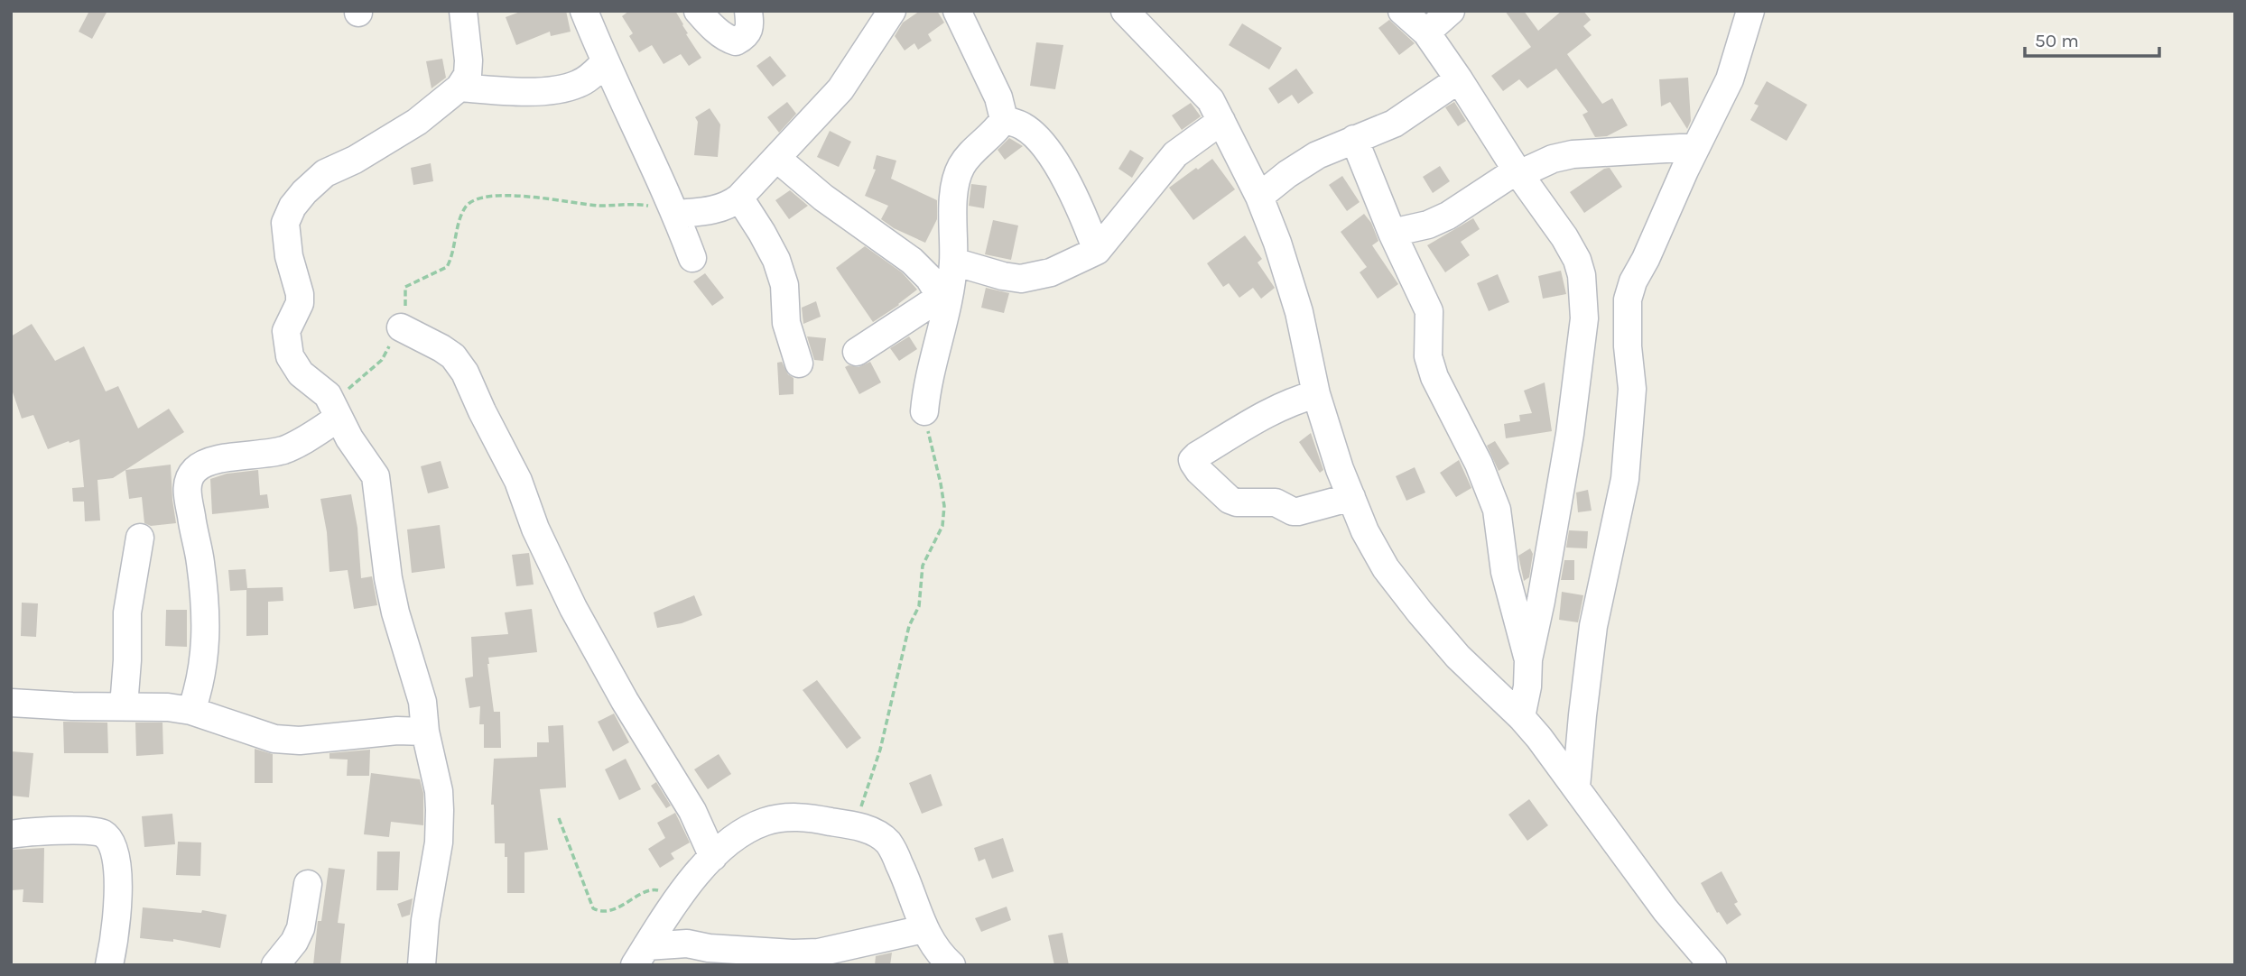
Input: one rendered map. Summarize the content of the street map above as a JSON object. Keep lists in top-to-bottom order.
{
  "scale_bar": "50 m"
}
